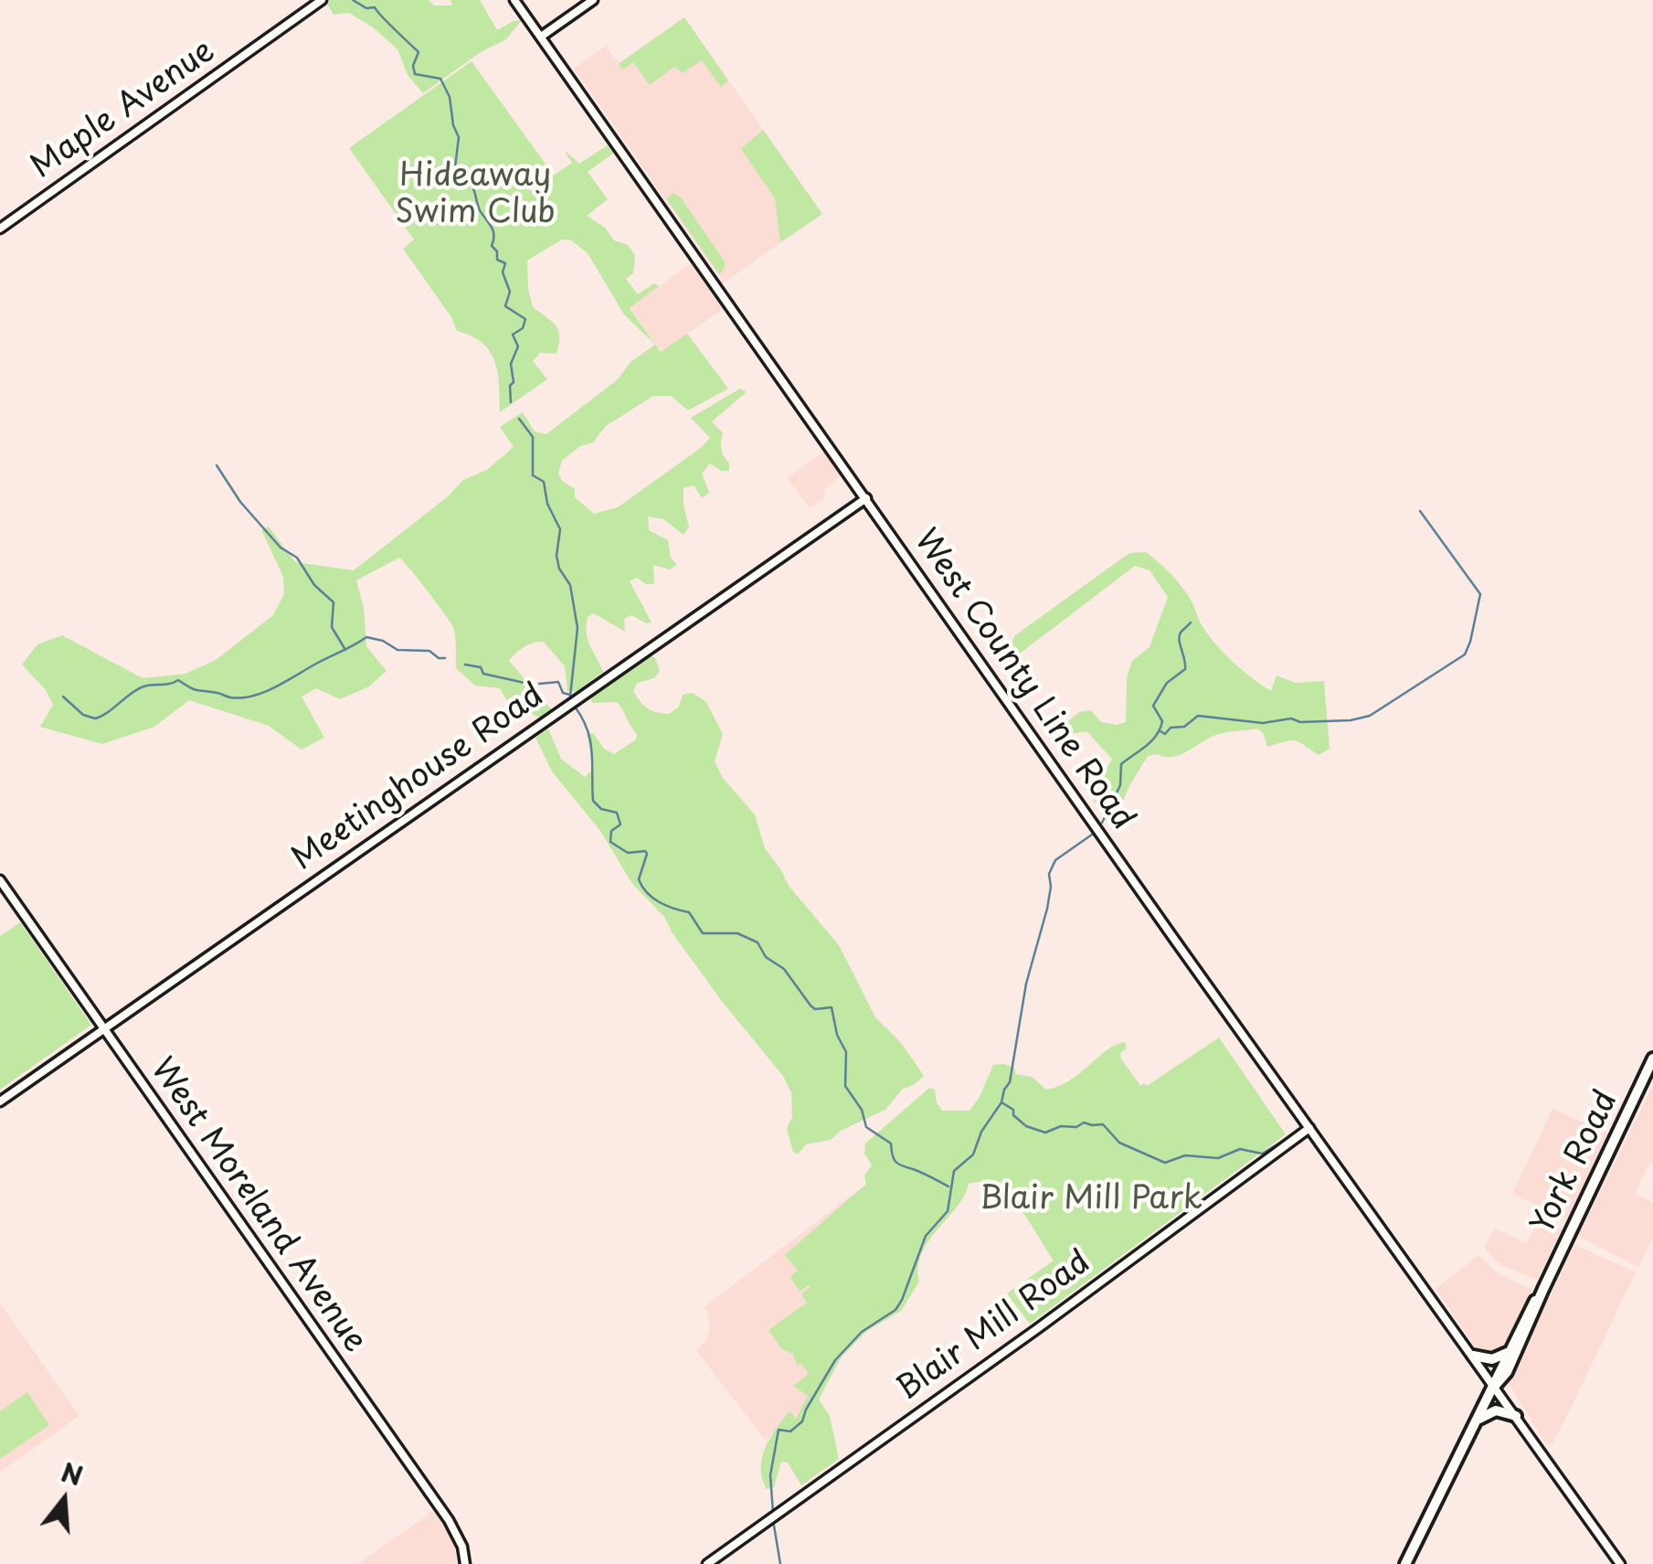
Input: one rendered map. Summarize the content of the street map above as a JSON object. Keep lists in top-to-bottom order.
{
  "streets": {
    "highway": ["York Road"],
    "main road": [
      "Maple Avenue",
      "West County Line Road",
      "Meetinghouse Road",
      "West Moreland Avenue",
      "Blair Mill Road"
    ]
  },
  "crossings": [
    ["West County Line Road", "Meetinghouse Road"],
    ["West County Line Road", "York Road"],
    ["West County Line Road", "Blair Mill Road"],
    ["Meetinghouse Road", "West Moreland Avenue"]
  ],
  "parks": ["Hideaway Swim Club", "Blair Mill Park"],
  "north": "top"
}
